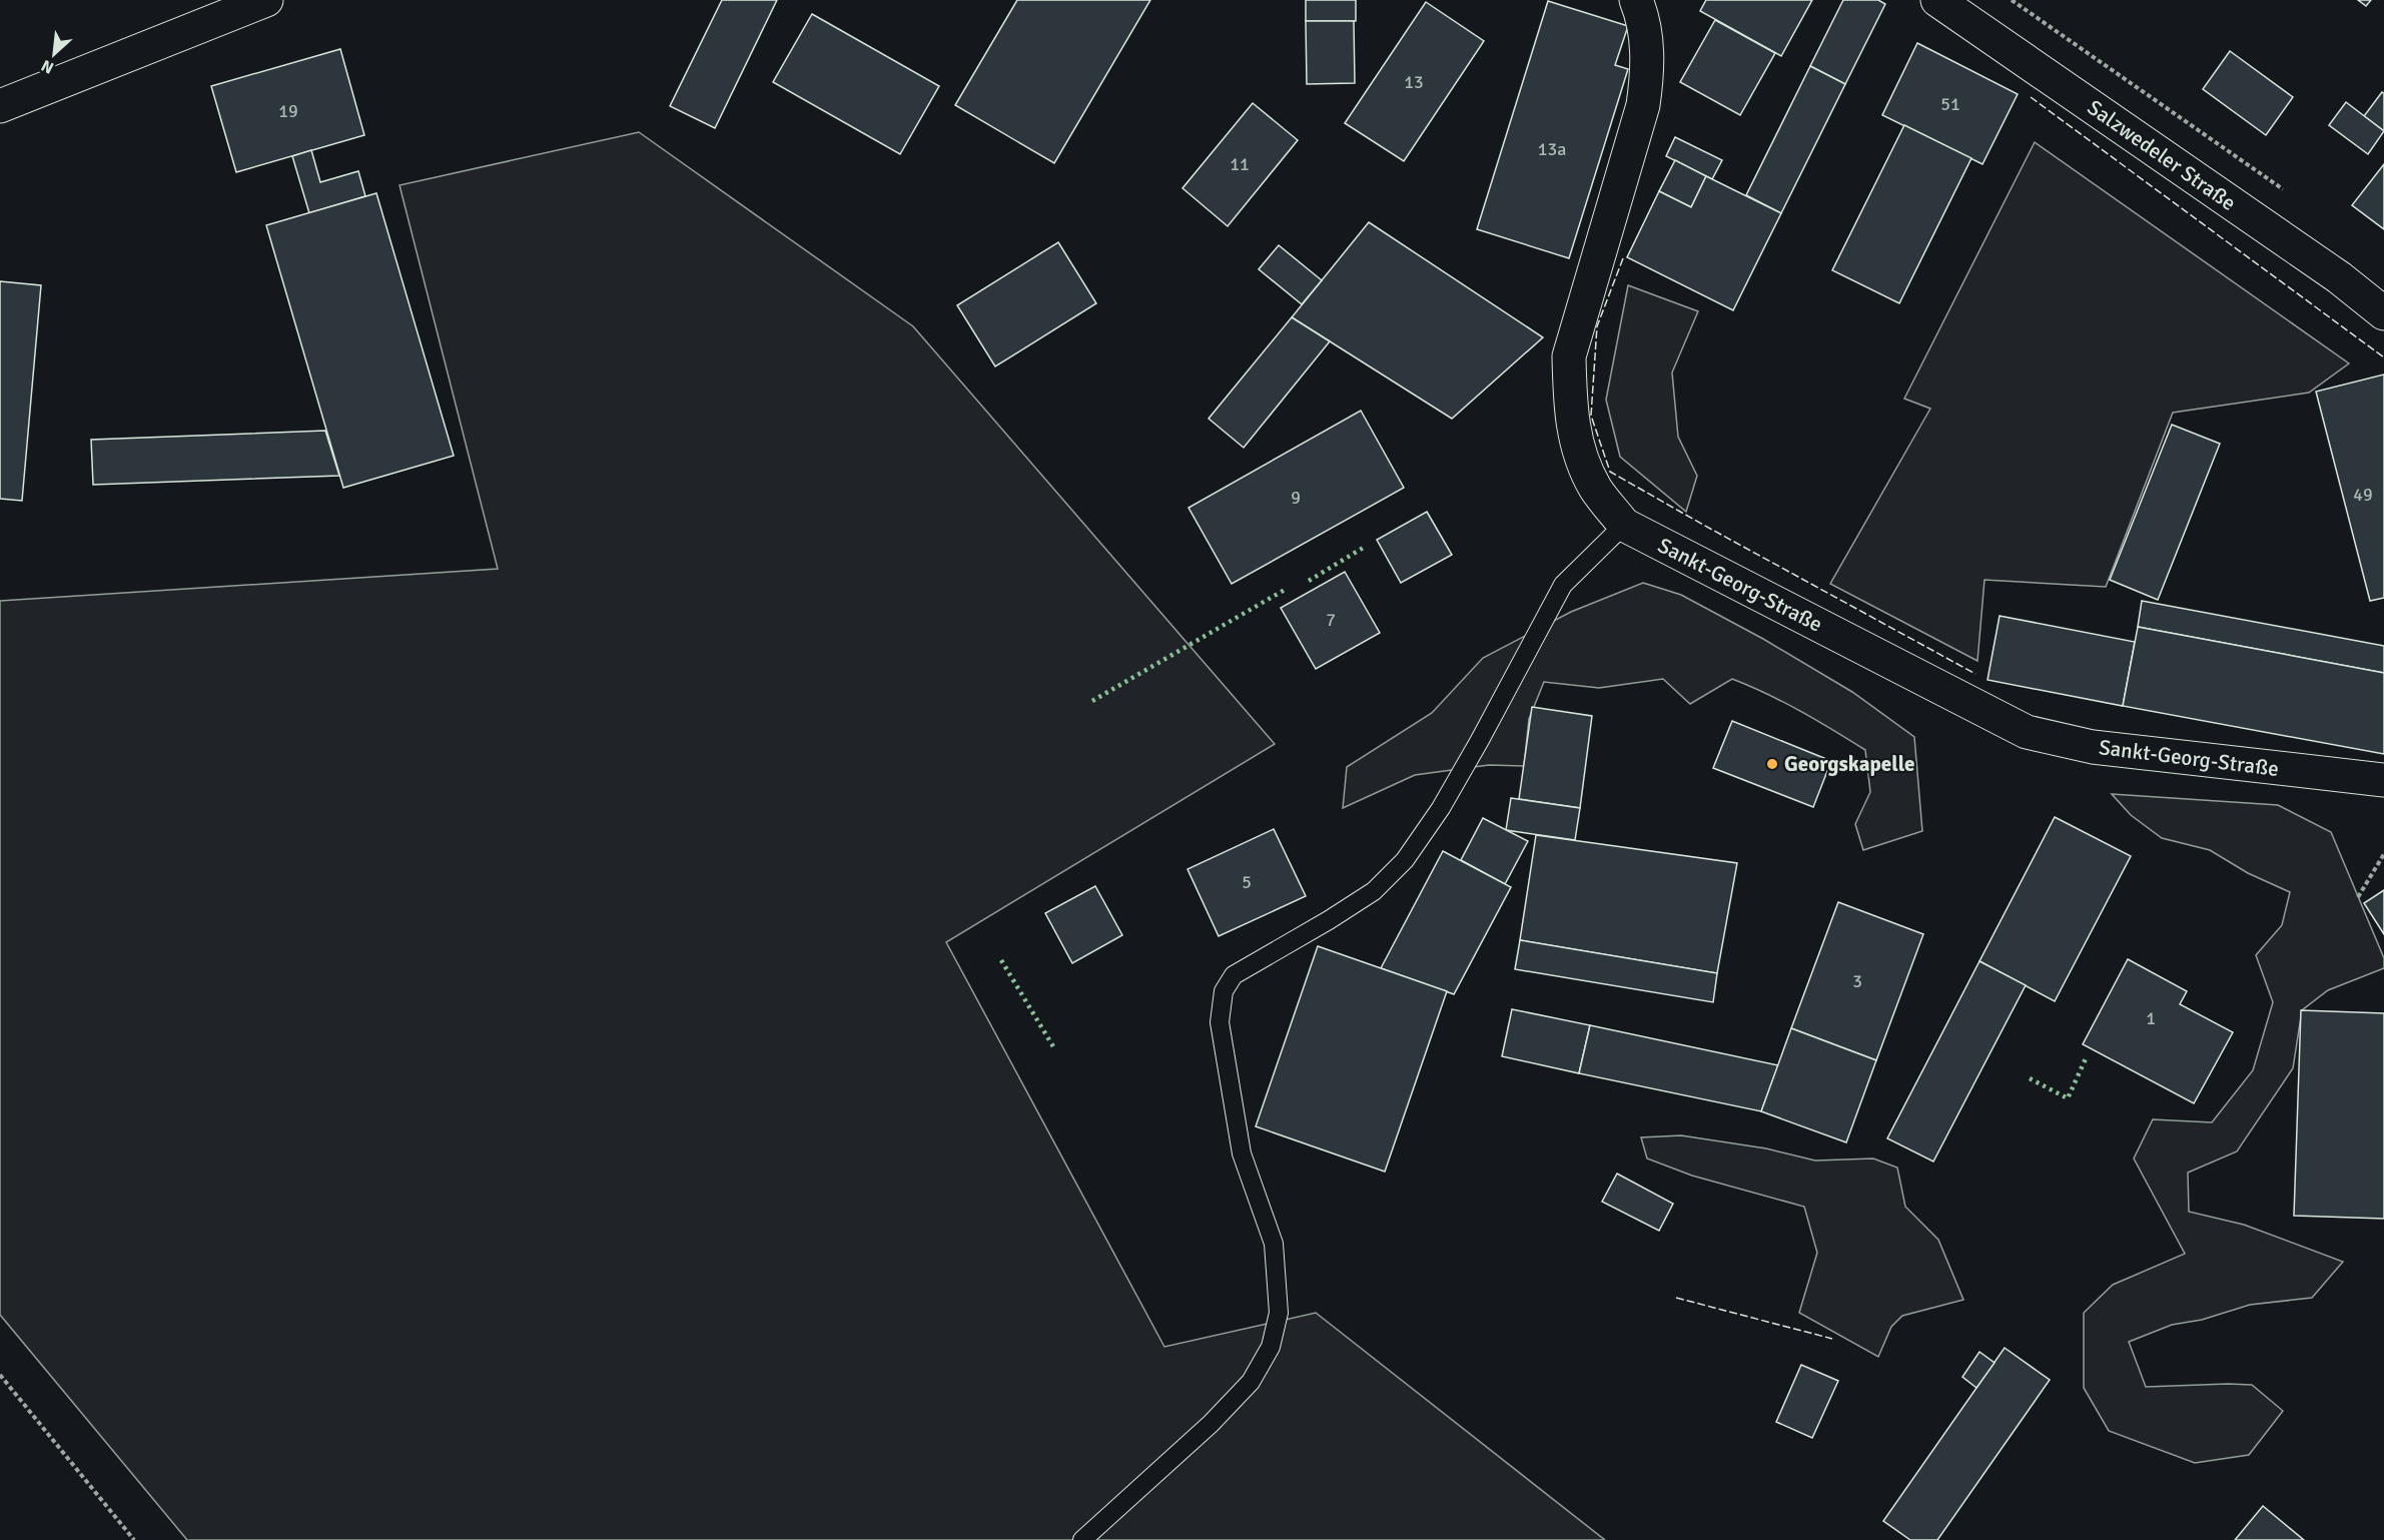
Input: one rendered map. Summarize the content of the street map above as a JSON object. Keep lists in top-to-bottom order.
{
  "streets": {
    "street": ["Salzwedeler Straße", "Sankt-Georg-Straße"]
  },
  "places": ["Georgskapelle"],
  "house_numbers": [
    "13",
    "51",
    "19",
    "13a",
    "11",
    "49",
    "9",
    "7",
    "5",
    "3",
    "1"
  ],
  "north": "bottom left"
}
